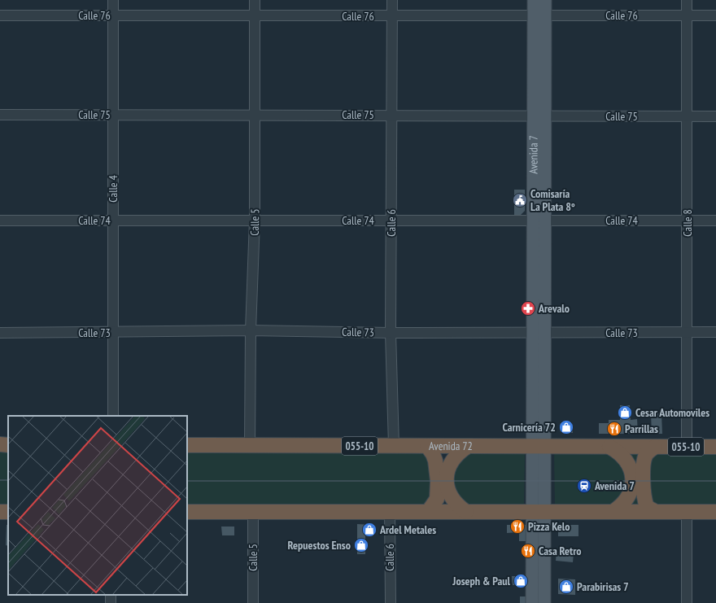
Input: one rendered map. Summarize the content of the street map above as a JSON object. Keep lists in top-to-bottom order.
{
  "streets": {
    "highway": ["055-10", "Avenida 72"],
    "main road": ["Avenida 7"],
    "street": [
      "Calle 76",
      "Calle 75",
      "Calle 4",
      "Calle 74",
      "Calle 5",
      "Calle 6",
      "Calle 8",
      "Calle 73"
    ]
  },
  "crossings": [
    ["Calle 76", "Avenida 7"],
    ["Calle 76", "Calle 4"],
    ["Calle 76", "Calle 5"],
    ["Calle 76", "Calle 6"],
    ["Calle 76", "Calle 8"],
    ["Calle 75", "Avenida 7"],
    ["Calle 75", "Calle 4"],
    ["Calle 75", "Calle 5"],
    ["Calle 75", "Calle 6"],
    ["Calle 75", "Calle 8"],
    ["Avenida 7", "Calle 74"],
    ["Avenida 7", "Calle 73"],
    ["Avenida 7", "Avenida 72"],
    ["Calle 4", "Calle 74"],
    ["Calle 4", "Calle 73"],
    ["Calle 74", "Calle 5"],
    ["Calle 74", "Calle 6"],
    ["Calle 74", "Calle 8"],
    ["Calle 5", "Calle 73"],
    ["Calle 5", "Avenida 72"],
    ["Calle 6", "Calle 73"],
    ["Calle 6", "Avenida 72"],
    ["Calle 8", "Calle 73"],
    ["Calle 8", "Avenida 72"]
  ],
  "places": {
    "public building": ["Comisaría La Plata 8°"],
    "pharmacy": ["Arevalo"],
    "shop": [
      "Cesar Automoviles",
      "Carnicería 72",
      "Ardel Metales",
      "Repuestos Enso",
      "Joseph & Paul",
      "Parabirisas 7"
    ],
    "restaurant": ["Parrillas", "Pizza Kelo", "Casa Retro"],
    "station": ["Avenida 7"]
  }
}
